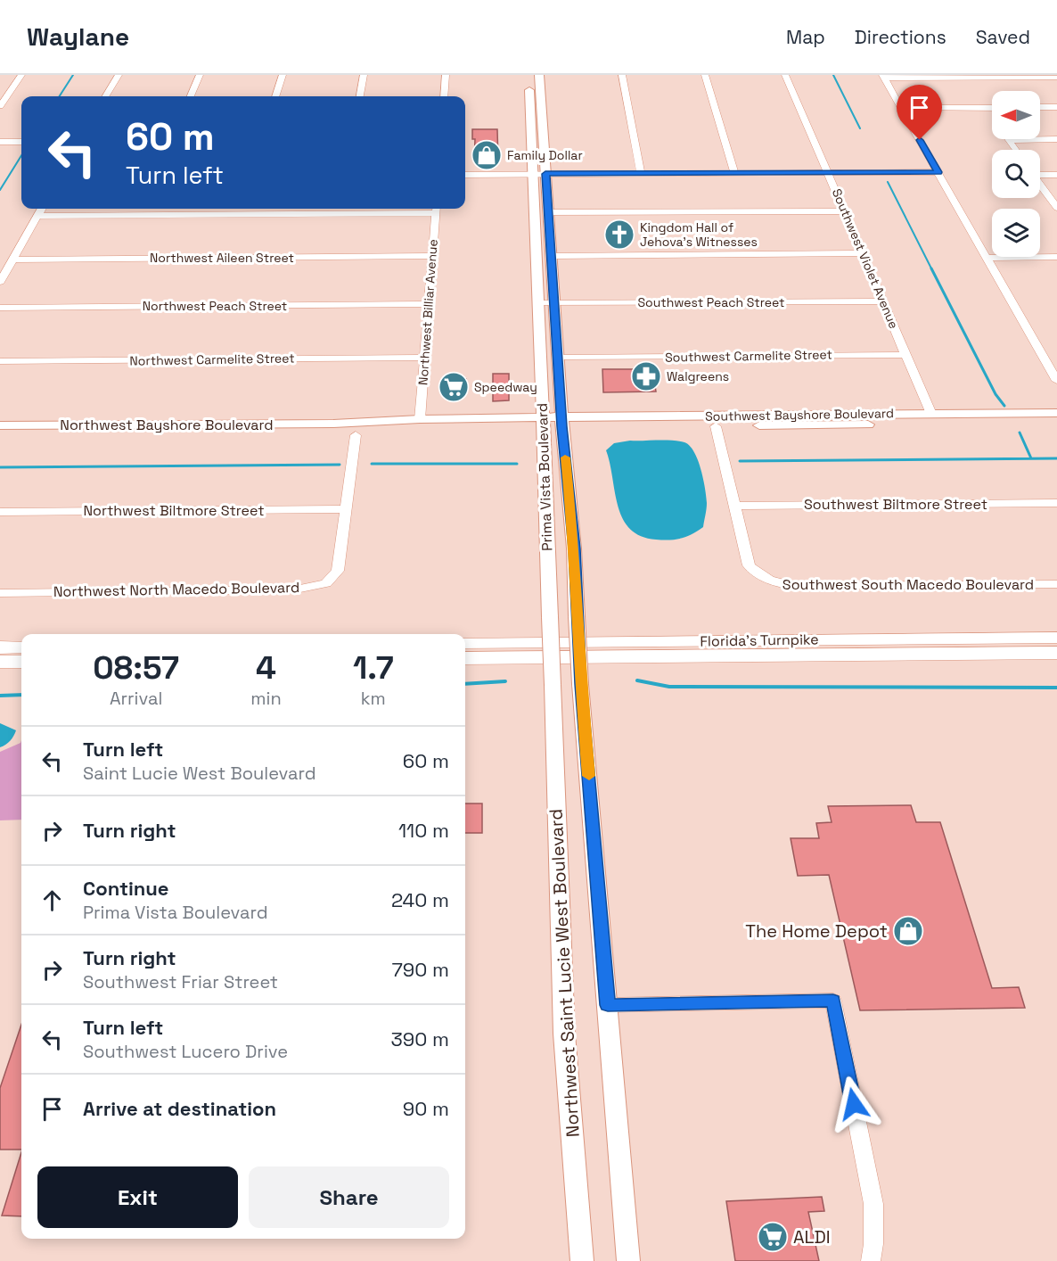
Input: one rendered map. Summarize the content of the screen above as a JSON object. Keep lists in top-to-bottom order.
{
  "streets": {
    "highway": ["Florida's Turnpike"],
    "main road": [
      "Southwest Bayshore Boulevard",
      "Northwest Bayshore Boulevard",
      "Prima Vista Boulevard",
      "Northwest Saint Lucie West Boulevard"
    ],
    "street": [
      "Northwest Aileen Street",
      "Southwest Violet Avenue",
      "Southwest Peach Street",
      "Northwest Peach Street",
      "Northwest Billiar Avenue",
      "Southwest Carmelite Street",
      "Northwest Carmelite Street",
      "Southwest Biltmore Street",
      "Northwest Biltmore Street",
      "Southwest South Macedo Boulevard",
      "Northwest North Macedo Boulevard"
    ]
  },
  "crossings": [
    ["Northwest Aileen Street", "Northwest Billiar Avenue"],
    ["Southwest Violet Avenue", "Southwest Peach Street"],
    ["Southwest Violet Avenue", "Southwest Carmelite Street"],
    ["Southwest Violet Avenue", "Southwest Bayshore Boulevard"],
    ["Southwest Peach Street", "Prima Vista Boulevard"],
    ["Northwest Peach Street", "Northwest Billiar Avenue"],
    ["Northwest Billiar Avenue", "Northwest Carmelite Street"],
    ["Northwest Billiar Avenue", "Northwest Bayshore Boulevard"],
    ["Southwest Carmelite Street", "Prima Vista Boulevard"],
    ["Southwest Bayshore Boulevard", "Northwest Bayshore Boulevard"],
    ["Southwest Bayshore Boulevard", "Prima Vista Boulevard"],
    ["Southwest Bayshore Boulevard", "Southwest South Macedo Boulevard"],
    ["Northwest Bayshore Boulevard", "Prima Vista Boulevard"],
    ["Prima Vista Boulevard", "Northwest Saint Lucie West Boulevard"],
    ["Southwest Biltmore Street", "Southwest South Macedo Boulevard"],
    ["Northwest Biltmore Street", "Northwest North Macedo Boulevard"]
  ],
  "places": {
    "shop": ["Family Dollar", "The Home Depot"],
    "church": ["Kingdom Hall of Jehova's Witnesses"],
    "pharmacy": ["Walgreens"],
    "supermarket": ["Speedway", "ALDI"]
  },
  "north": "left",
  "page": {
    "header": "Waylane",
    "nav": ["Map", "Directions", "Saved"],
    "turn": ["60 m", "Turn left"],
    "eta": [
      "08:57",
      "Arrival",
      "4",
      "min",
      "1.7",
      "km"
    ],
    "list": [
      {
        "name": "Turn left",
        "note": "Saint Lucie West Boulevard",
        "value": "60 m"
      },
      {
        "name": "Turn right",
        "value": "110 m"
      },
      {
        "name": "Continue",
        "note": "Prima Vista Boulevard",
        "value": "240 m"
      },
      {
        "name": "Turn right",
        "note": "Southwest Friar Street",
        "value": "790 m"
      },
      {
        "name": "Turn left",
        "note": "Southwest Lucero Drive",
        "value": "390 m"
      },
      {
        "name": "Arrive at destination",
        "value": "90 m"
      }
    ],
    "buttons": ["Exit", "Share"]
  }
}
